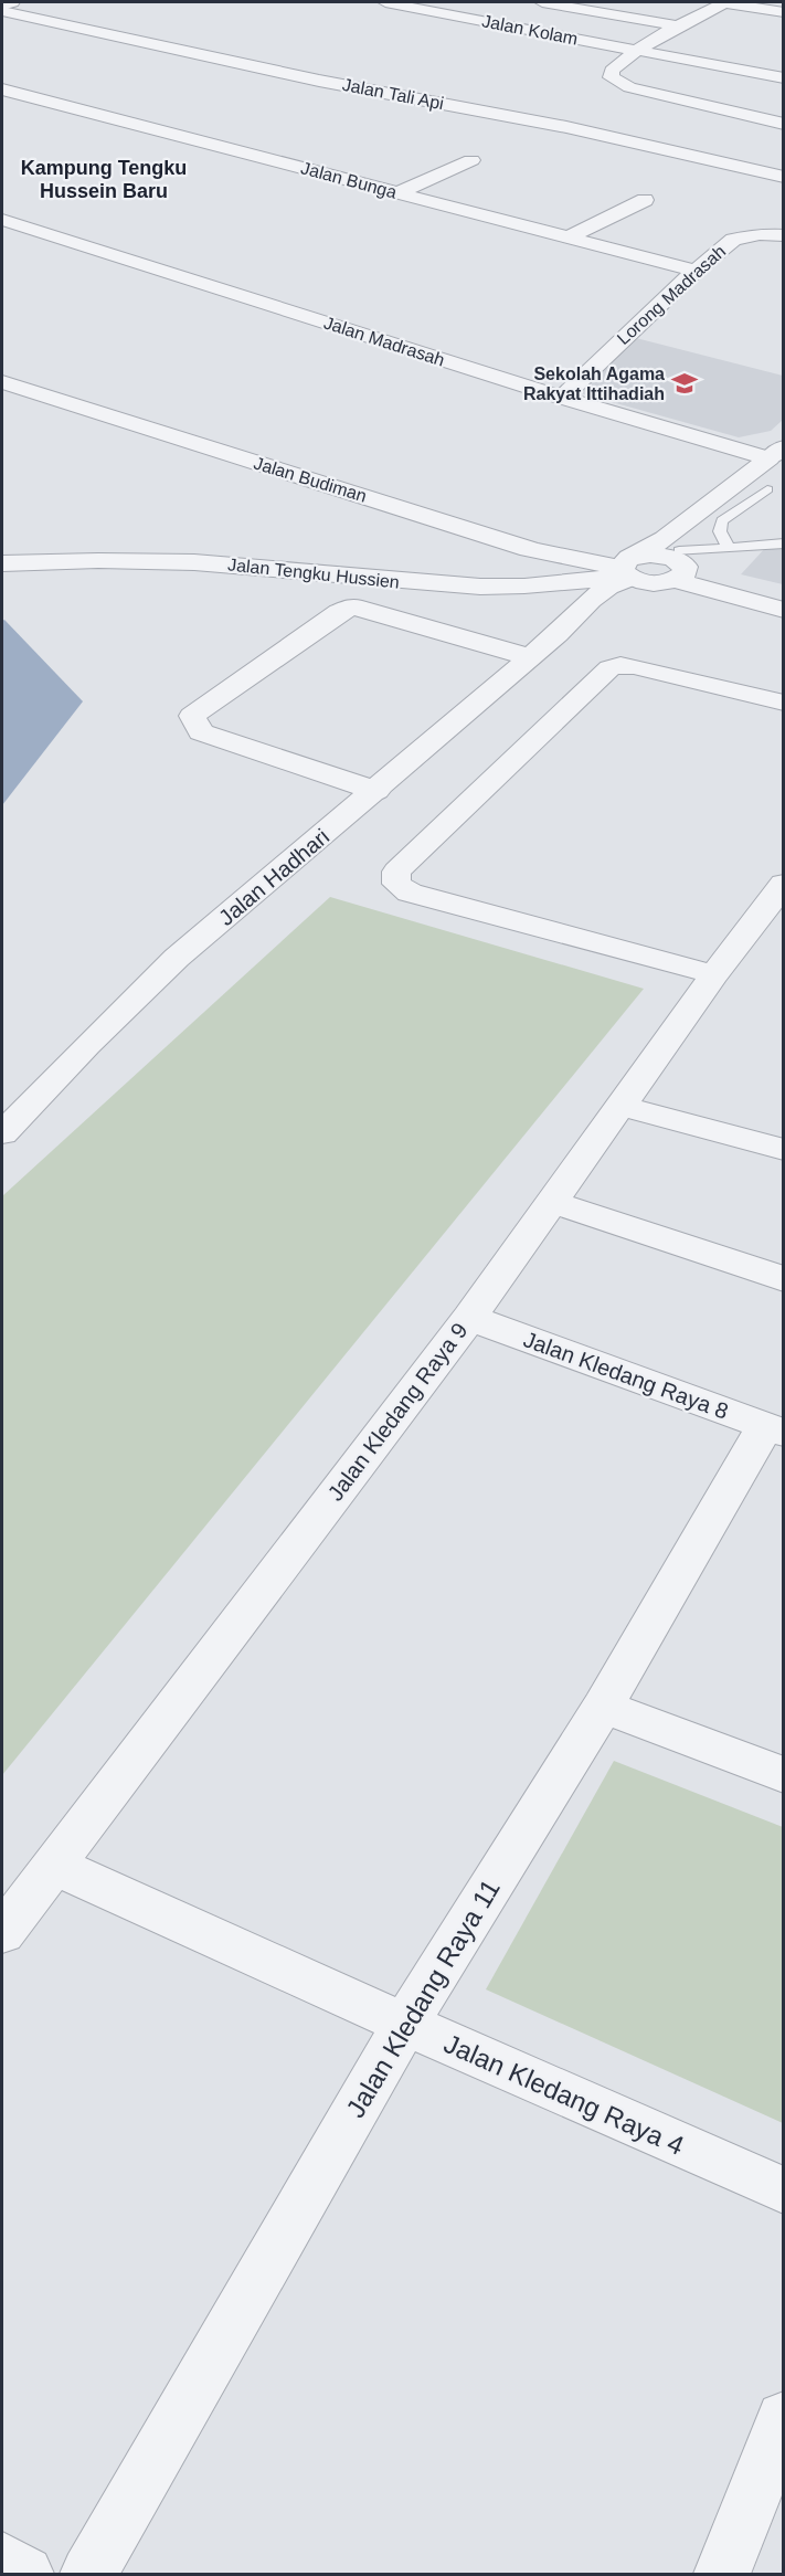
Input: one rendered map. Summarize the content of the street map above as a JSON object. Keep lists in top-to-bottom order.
{
  "streets": {
    "street": [
      "Jalan Kolam",
      "Jalan Tali Api",
      "Jalan Bunga",
      "Lorong Madrasah",
      "Jalan Madrasah",
      "Jalan Budiman",
      "Jalan Tengku Hussien",
      "Jalan Hadhari",
      "Jalan Kledang Raya 8",
      "Jalan Kledang Raya 9",
      "Jalan Kledang Raya 11",
      "Jalan Kledang Raya 4"
    ]
  },
  "crossings": [
    ["Jalan Bunga", "Lorong Madrasah"],
    ["Lorong Madrasah", "Jalan Madrasah"],
    ["Jalan Budiman", "Jalan Tengku Hussien"],
    ["Jalan Budiman", "Jalan Hadhari"],
    ["Jalan Tengku Hussien", "Jalan Hadhari"],
    ["Jalan Kledang Raya 8", "Jalan Kledang Raya 9"],
    ["Jalan Kledang Raya 8", "Jalan Kledang Raya 11"],
    ["Jalan Kledang Raya 9", "Jalan Kledang Raya 4"],
    ["Jalan Kledang Raya 11", "Jalan Kledang Raya 4"]
  ],
  "districts": ["Kampung Tengku Hussein Baru"],
  "places": {
    "school or university": ["Sekolah Agama Rakyat Ittihadiah"]
  }
}
